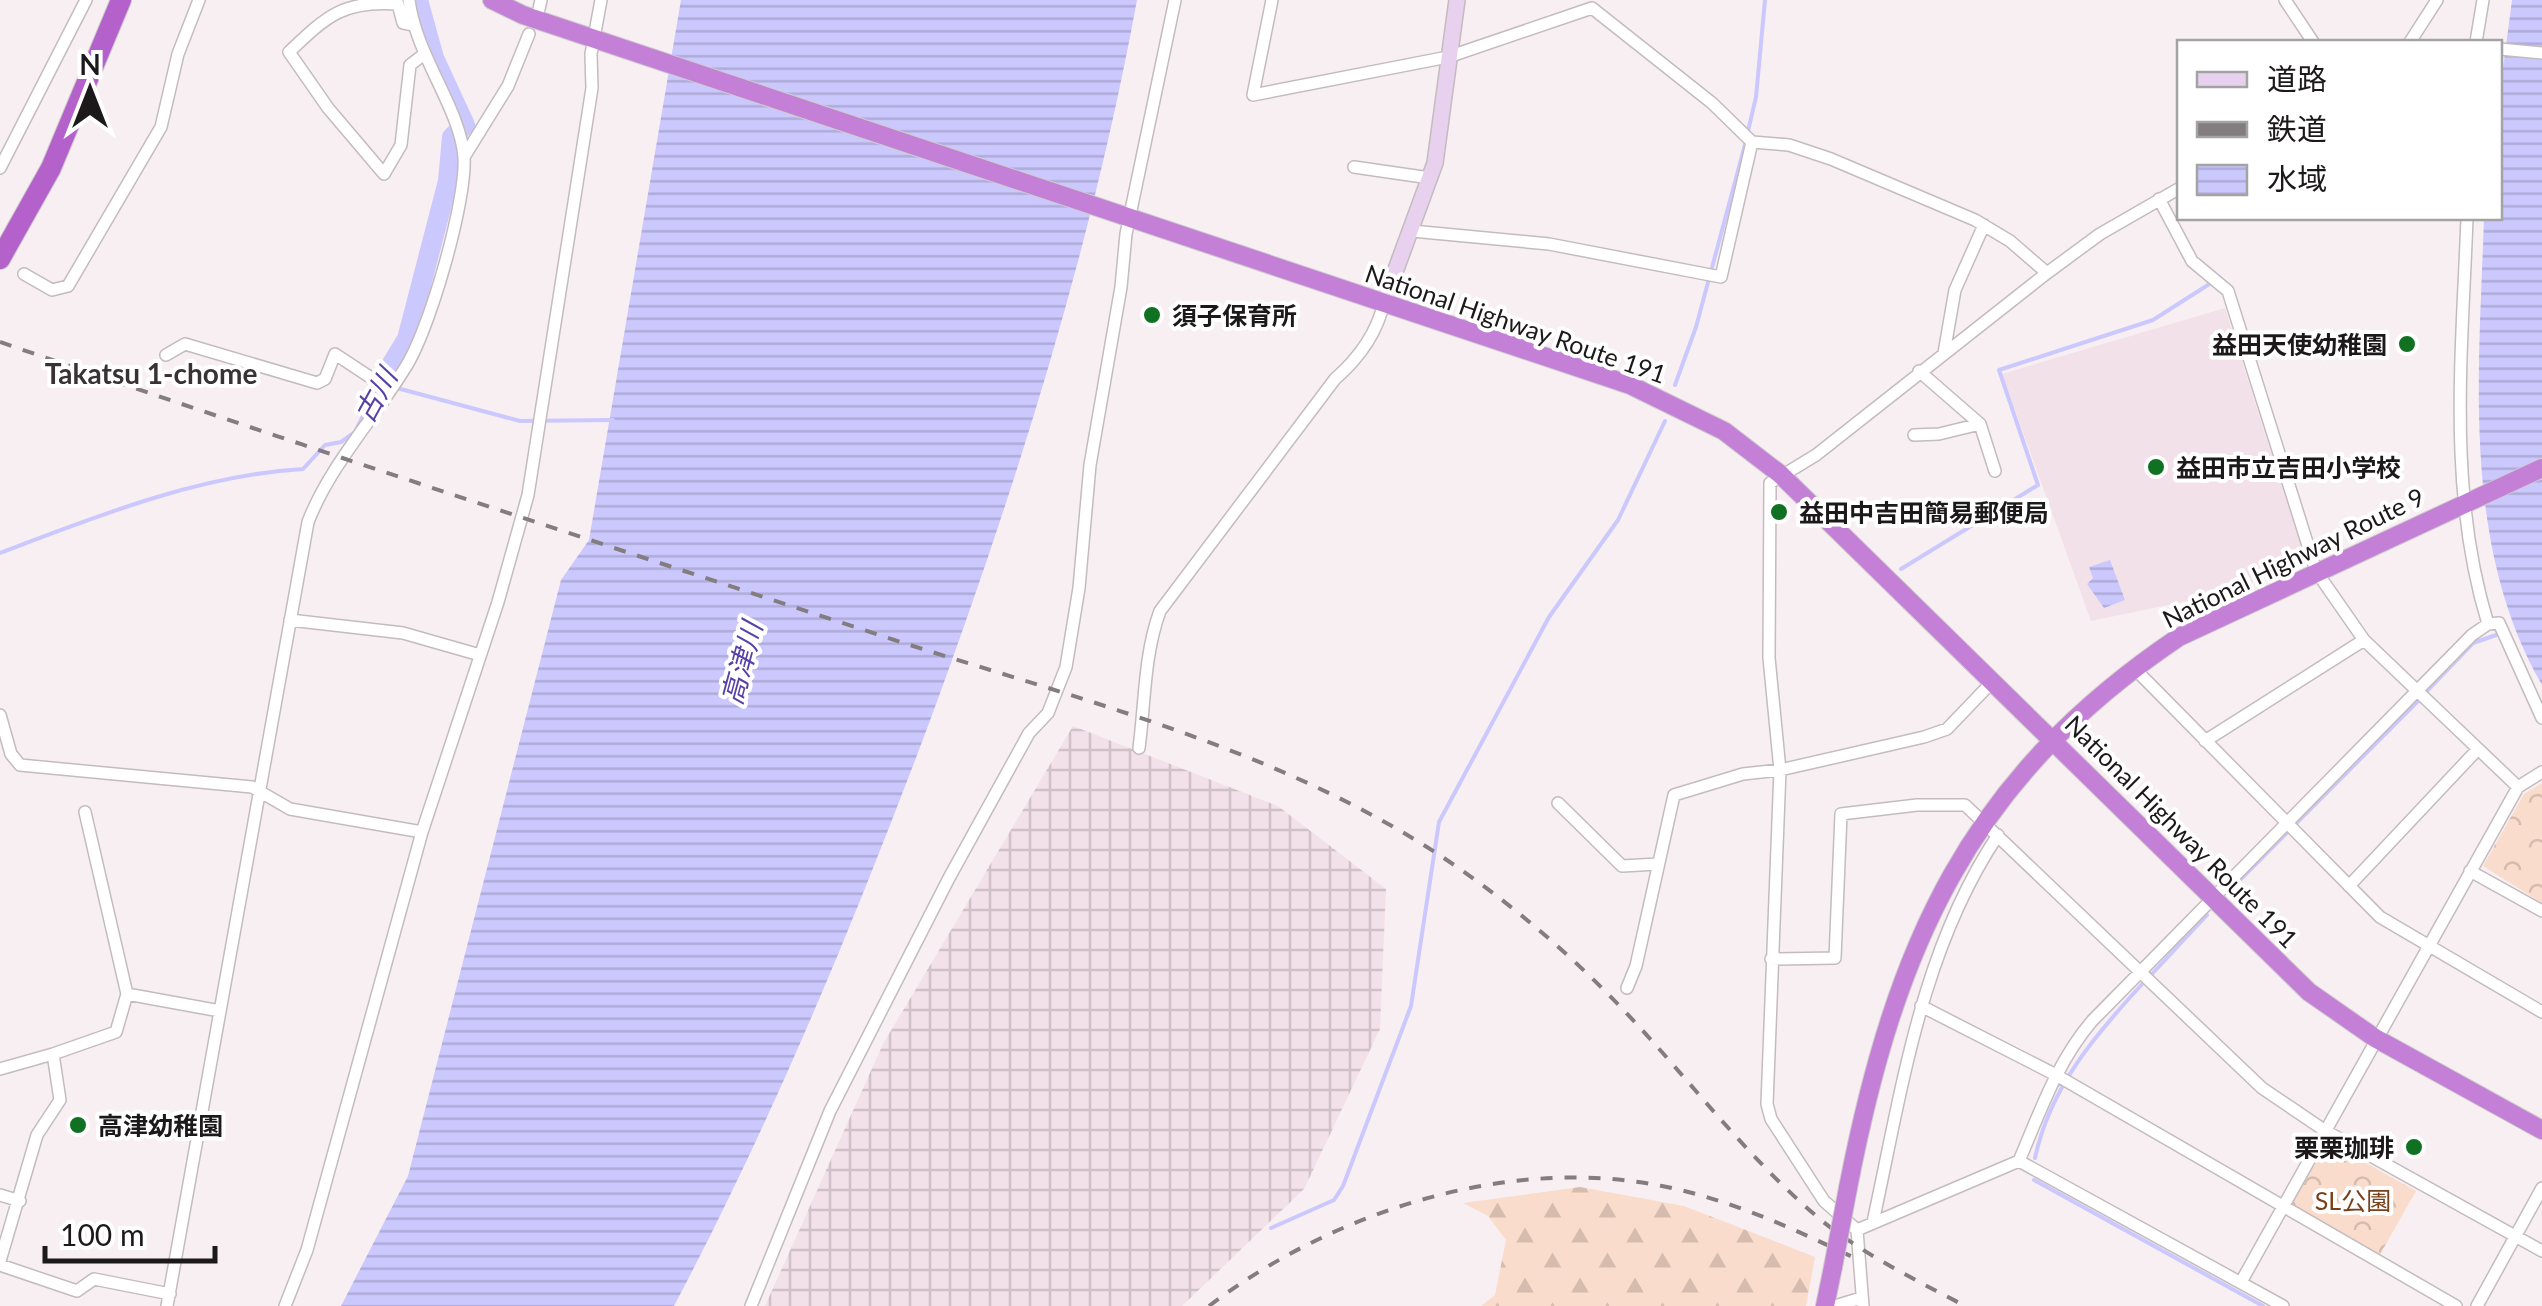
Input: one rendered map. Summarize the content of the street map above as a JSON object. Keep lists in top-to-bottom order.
{
  "streets": {
    "highway": ["National Highway Route 191", "National Highway Route 9"]
  },
  "crossings": [
    ["National Highway Route 191", "National Highway Route 9"]
  ],
  "districts": ["Takatsu 1-chome"],
  "water": ["古川", "高津川"],
  "parks": ["SL公園"],
  "places": [
    "須子保育所",
    "益田天使幼稚園",
    "益田市立吉田小学校",
    "益田中吉田簡易郵便局",
    "高津幼稚園",
    "栗栗珈琲"
  ],
  "legend": ["道路", "鉄道", "水域"],
  "scale_bar": "100 m",
  "north": "top"
}
